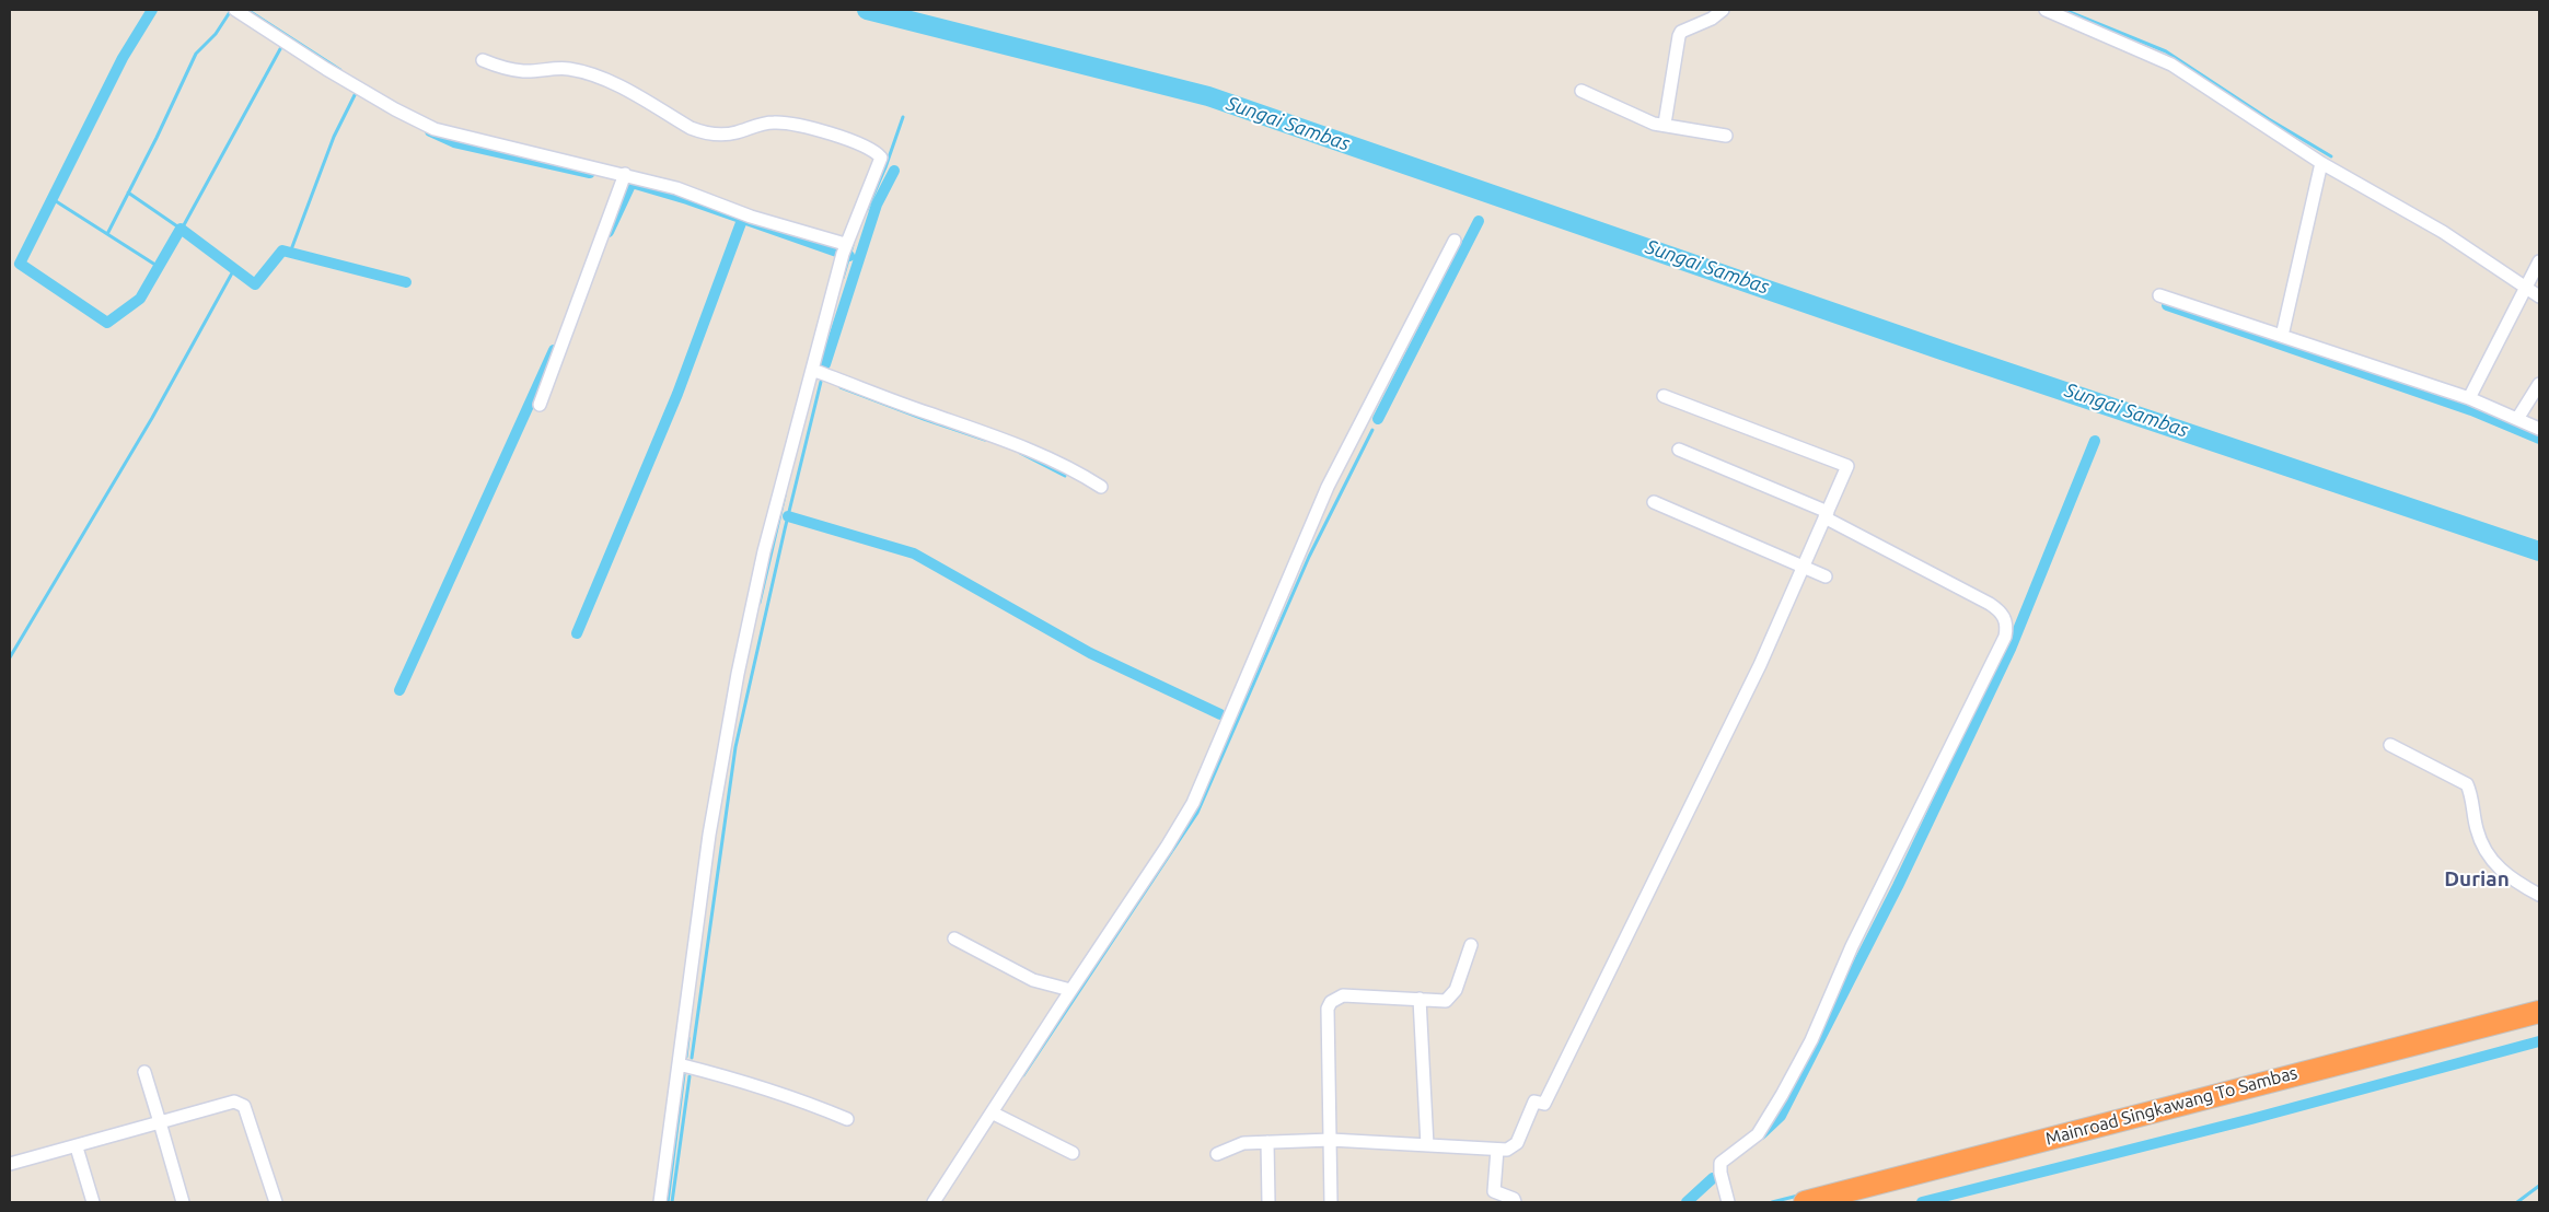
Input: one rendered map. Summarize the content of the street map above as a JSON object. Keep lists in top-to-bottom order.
{
  "streets": {
    "highway": ["Mainroad Singkawang To Sambas"]
  },
  "districts": ["Durian"],
  "water": ["Sungai Sambas"]
}
